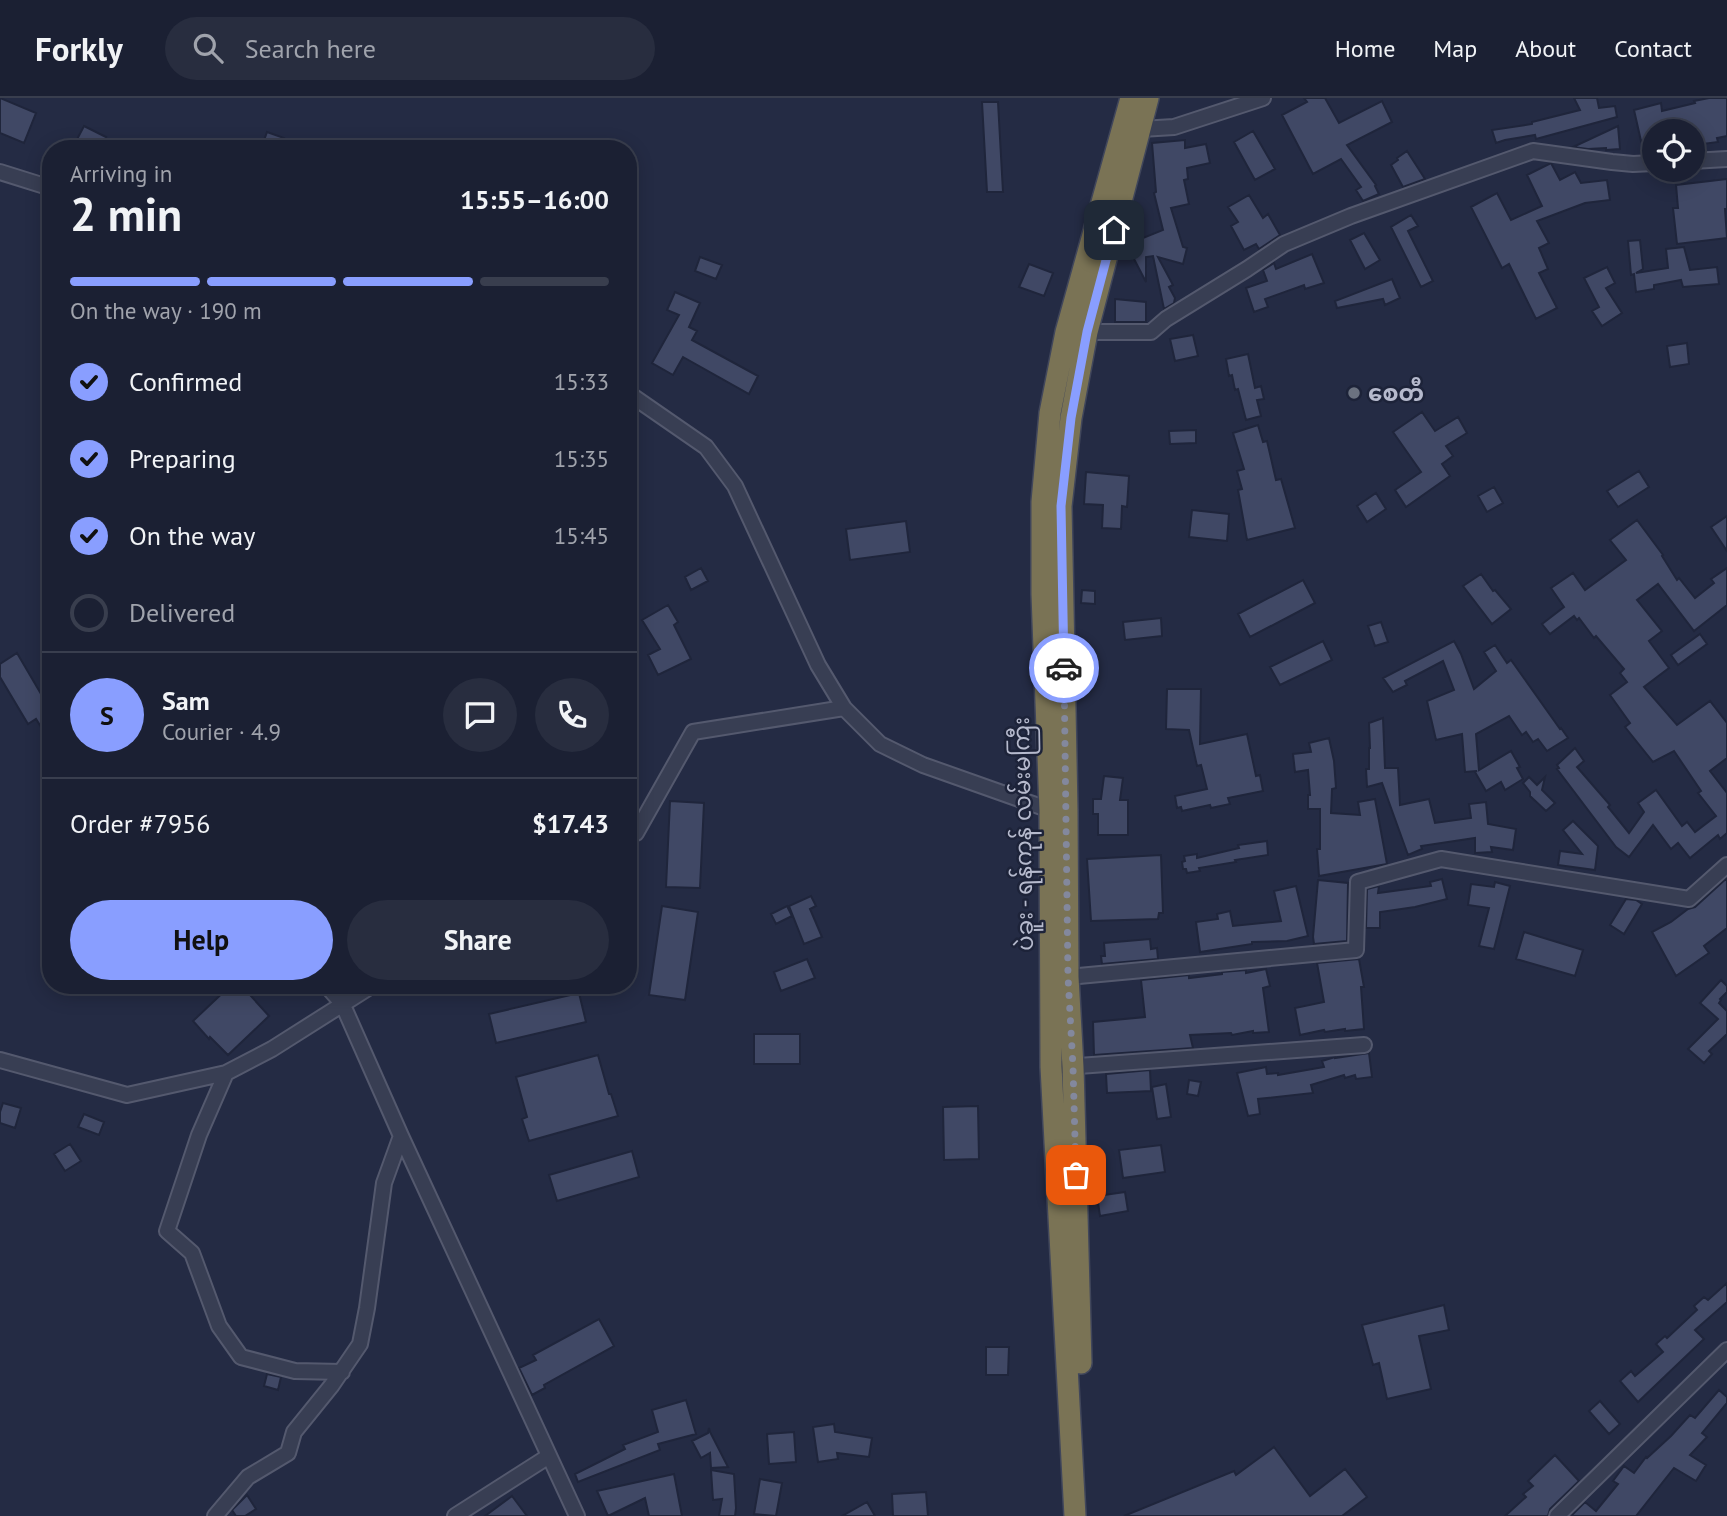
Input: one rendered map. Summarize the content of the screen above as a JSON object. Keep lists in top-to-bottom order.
{
  "streets": {
    "highway": ["ပဲခူး - ရန်ကုန် လမ်းမကြီး"]
  },
  "places": ["စေတီ"],
  "page": {
    "header": "Forkly",
    "search": "Search here",
    "nav": [
      "Home",
      "Map",
      "About",
      "Contact"
    ],
    "heading": ["2 min", "Arriving in", "15:55–16:00"],
    "panel": [
      "Sam",
      "Courier · 4.9",
      "Order #7956",
      "$17.43"
    ],
    "bar": "On the way · 190 m",
    "list": [
      ["Confirmed", "15:33"],
      ["Preparing", "15:35"],
      ["On the way", "15:45"],
      "Delivered"
    ],
    "round": "S",
    "buttons": ["Help", "Share"]
  }
}
